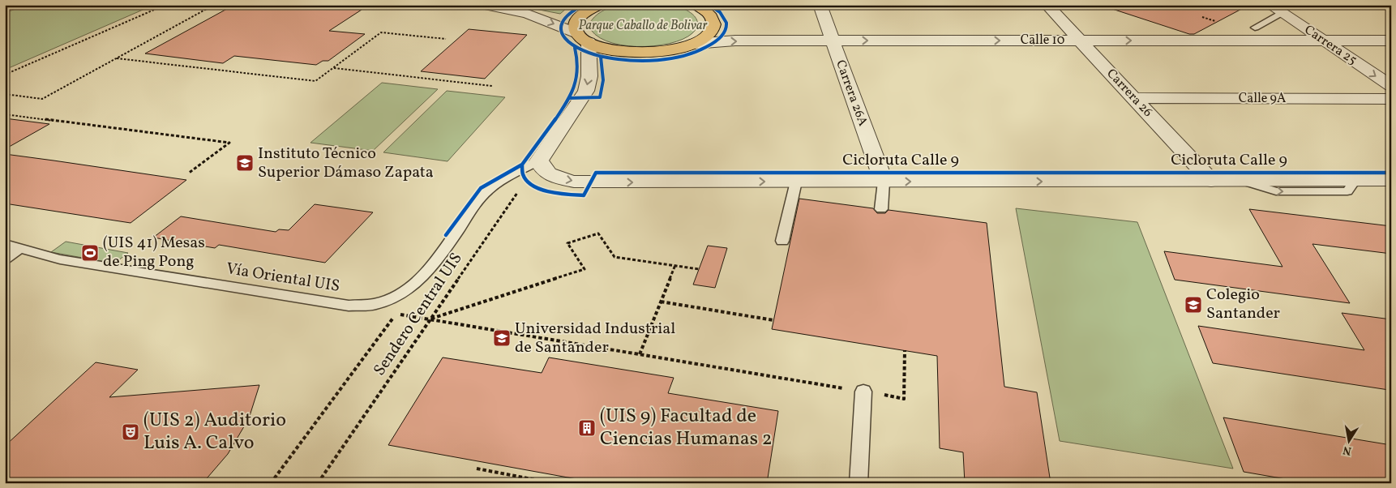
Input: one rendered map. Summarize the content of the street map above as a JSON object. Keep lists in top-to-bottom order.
{
  "streets": {
    "street": [
      "Calle 10",
      "Carrera 25",
      "Carrera 26A",
      "Carrera 26",
      "Calle 9A"
    ],
    "lane": ["Vía Oriental UIS"],
    "path": ["Sendero Central UIS"],
    "cycle path": ["Cicloruta Calle 9"]
  },
  "crossings": [
    ["Calle 10", "Carrera 25"],
    ["Calle 10", "Carrera 26A"],
    ["Calle 10", "Carrera 26"],
    ["Carrera 26", "Calle 9A"],
    ["Vía Oriental UIS", "Sendero Central UIS"]
  ],
  "one_way": ["Carrera 25"],
  "parks": ["Parque Caballo de Bolivar"],
  "places": {
    "school or university": ["Instituto Técnico Superior Dámaso Zapata", "Colegio Santander", "Universidad Industrial de Santander"],
    "sports": ["(UIS 41) Mesas de Ping Pong"],
    "building": ["(UIS 9) Facultad de Ciencias Humanas 2"],
    "theatre": ["(UIS 2) Auditorio Luis A. Calvo"]
  },
  "north": "bottom"
}
